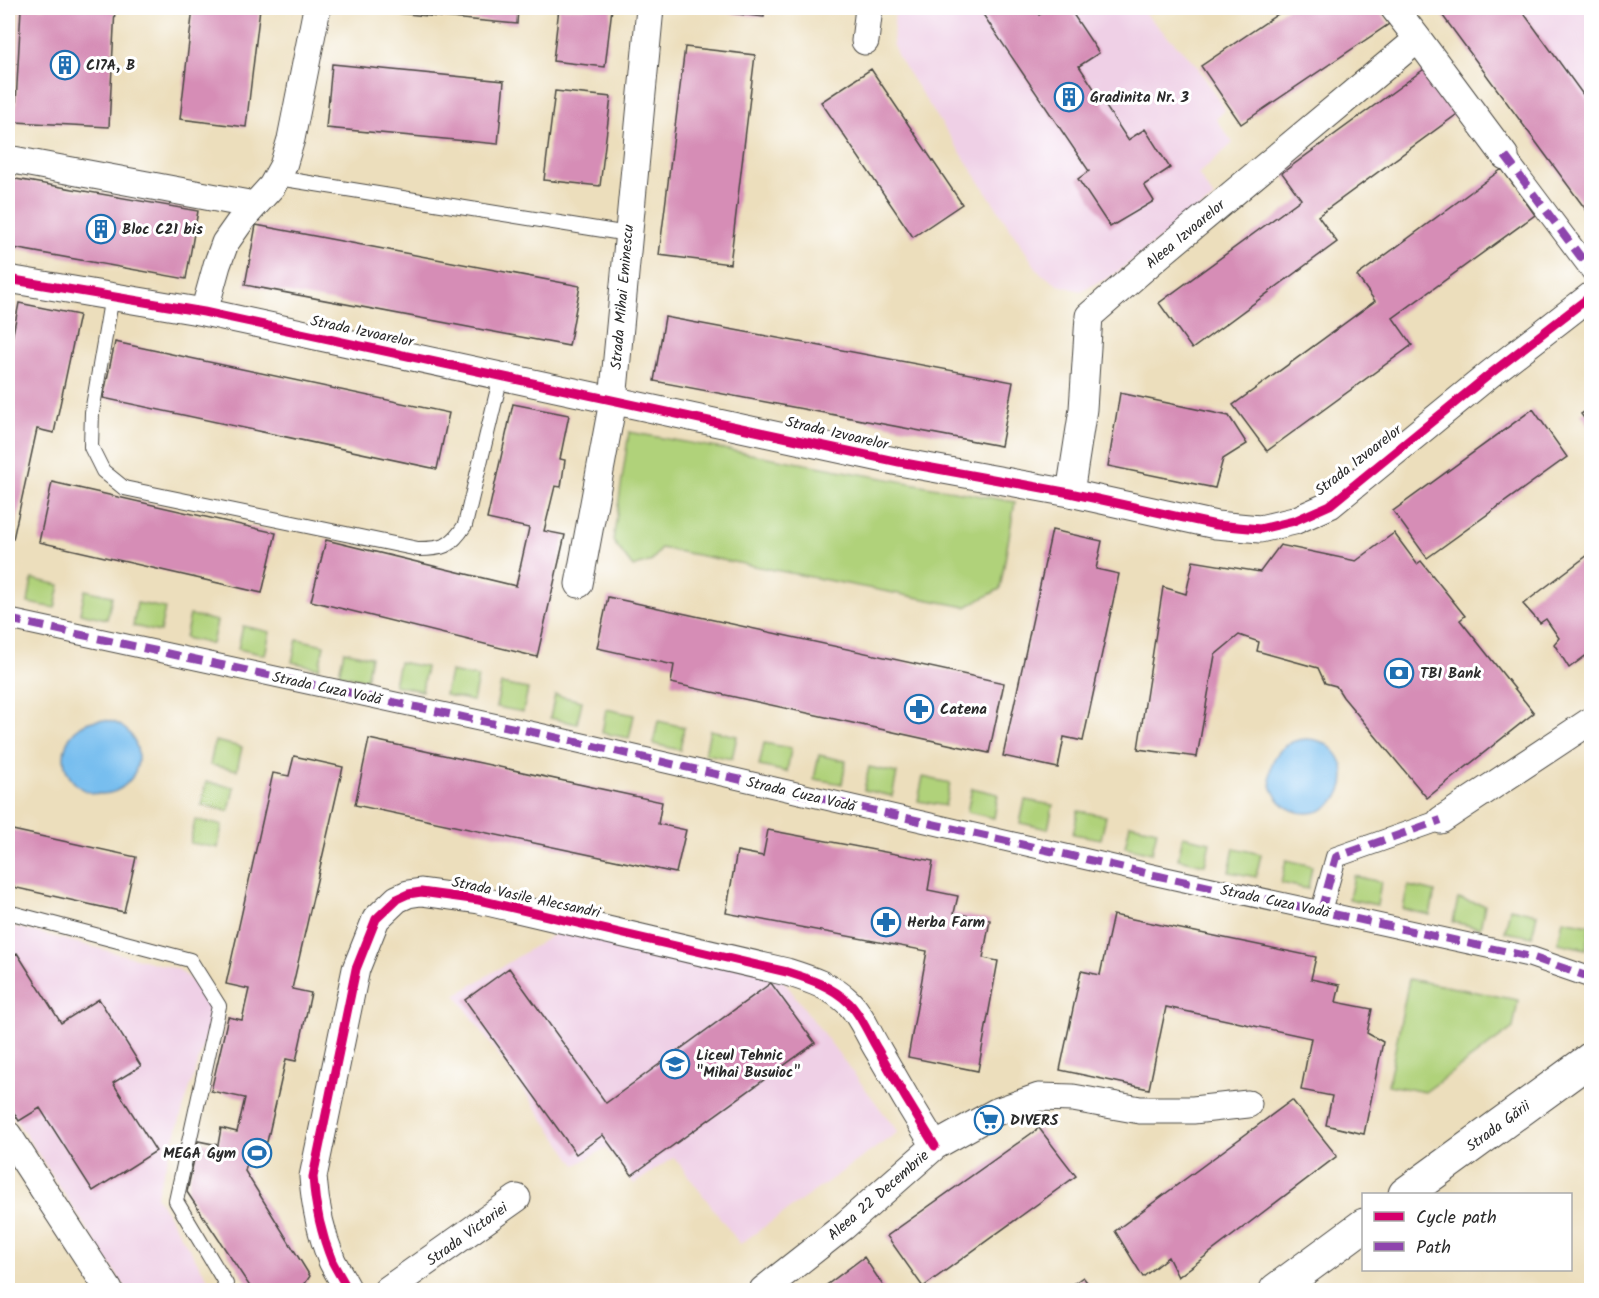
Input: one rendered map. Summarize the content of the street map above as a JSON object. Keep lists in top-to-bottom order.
{
  "streets": {
    "street": [
      "Aleea Izvoarelor",
      "Strada Mihai Eminescu",
      "Strada Izvoarelor",
      "Strada Cuza Vodă",
      "Strada Vasile Alecsandri",
      "Strada Gării",
      "Aleea 22 Decembrie",
      "Strada Victoriei"
    ]
  },
  "crossings": [
    ["Aleea Izvoarelor", "Strada Izvoarelor"],
    ["Strada Mihai Eminescu", "Strada Izvoarelor"],
    ["Strada Vasile Alecsandri", "Aleea 22 Decembrie"]
  ],
  "places": {
    "building": ["C17A, B", "Gradinita Nr. 3", "Bloc C21 bis"],
    "bank": ["TBI Bank"],
    "pharmacy": ["Catena", "Herba Farm"],
    "school or university": ["Liceul Tehnic \"Mihai Busuioc\""],
    "supermarket": ["DIVERS"],
    "sports": ["MEGA Gym"]
  },
  "legend": ["Cycle path", "Path"]
}
